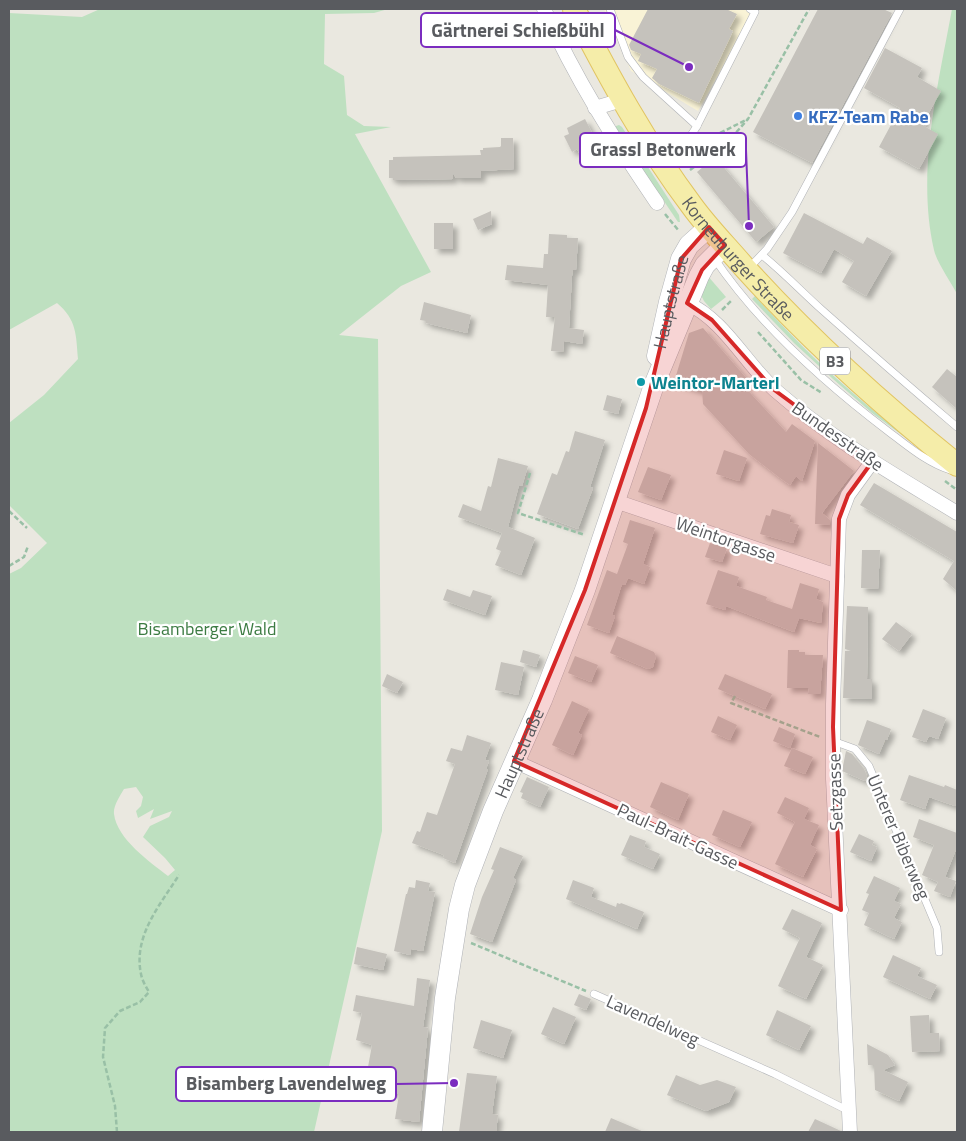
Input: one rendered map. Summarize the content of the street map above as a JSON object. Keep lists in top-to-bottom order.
{
  "streets": {
    "main road": ["Korneuburger Straße", "Hauptstraße", "B3"],
    "street": [
      "Bundesstraße",
      "Weintorgasse",
      "Setzgasse",
      "Paul-Brait-Gasse"
    ],
    "lane": ["Unterer Biberweg", "Lavendelweg"]
  },
  "crossings": [
    ["Korneuburger Straße", "Hauptstraße"],
    ["Hauptstraße", "Bundesstraße"],
    ["Hauptstraße", "Weintorgasse"],
    ["Hauptstraße", "Paul-Brait-Gasse"],
    ["Hauptstraße", "Lavendelweg"],
    ["Bundesstraße", "Setzgasse"],
    ["Weintorgasse", "Setzgasse"],
    ["Setzgasse", "Paul-Brait-Gasse"],
    ["Setzgasse", "Unterer Biberweg"],
    ["Setzgasse", "Lavendelweg"]
  ],
  "parks": ["Bisamberger Wald"],
  "places": [
    "Gärtnerei Schießbühl",
    "KFZ-Team Rabe",
    "Grassl Betonwerk",
    "Weintor-Marterl",
    "Bisamberg Lavendelweg"
  ]
}
